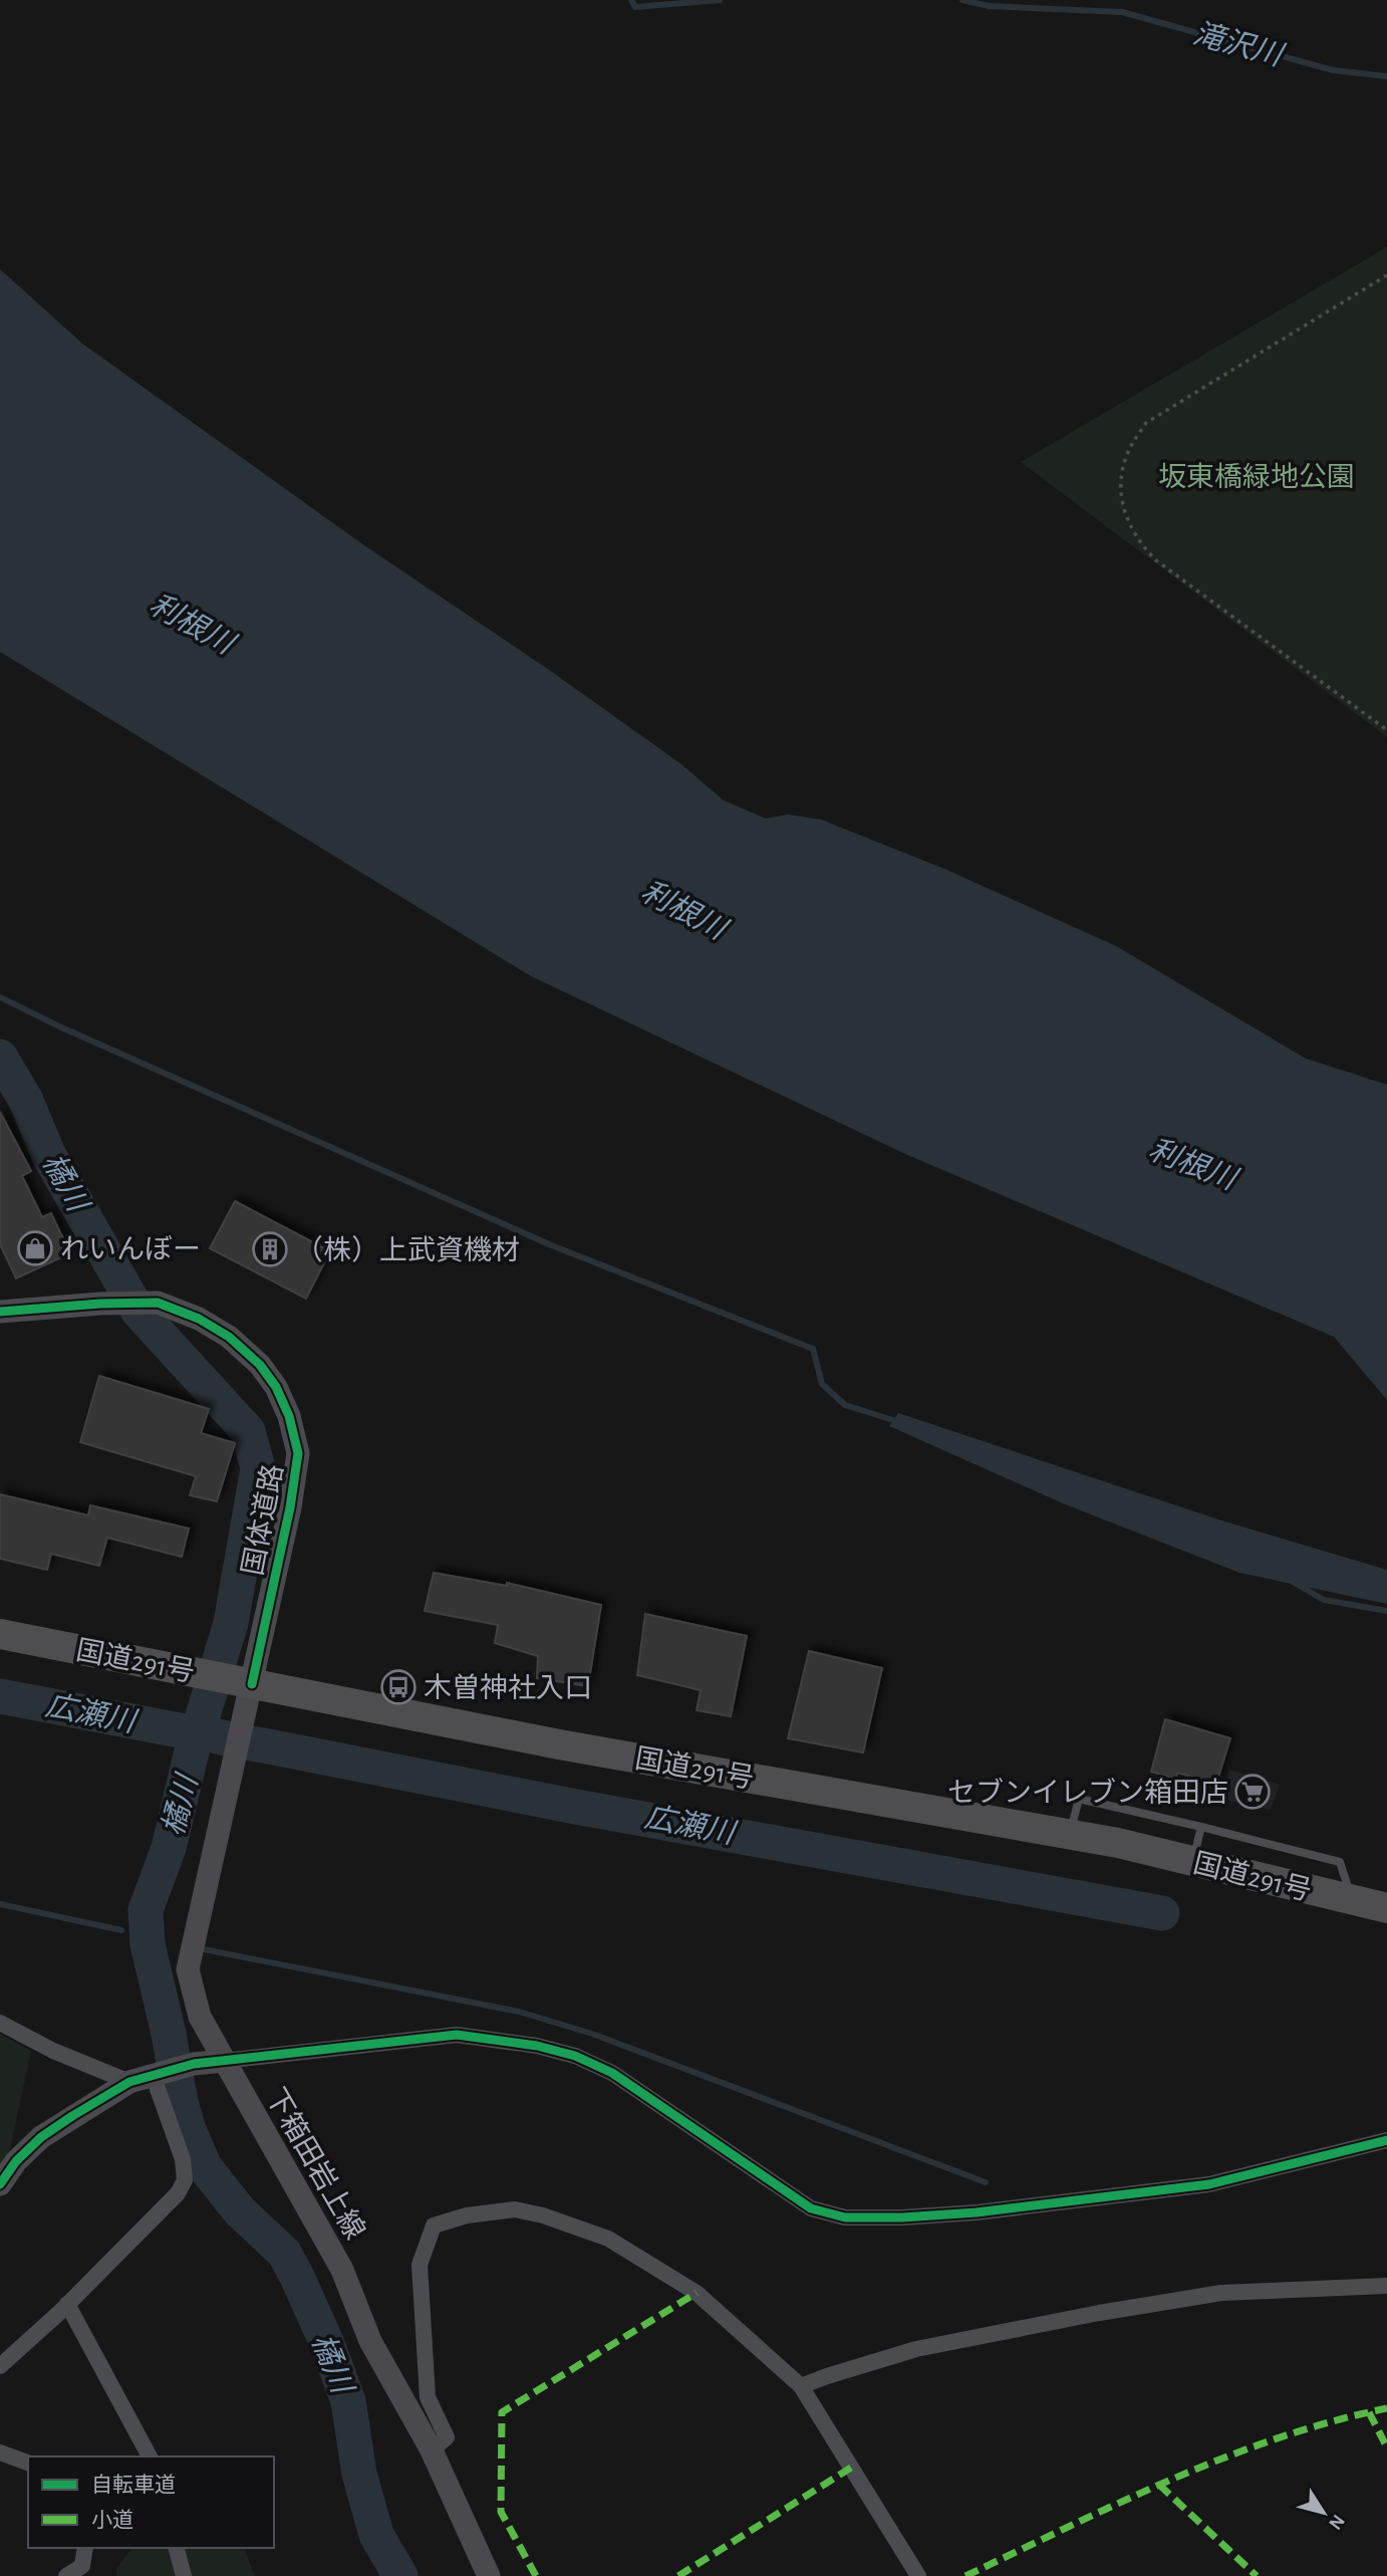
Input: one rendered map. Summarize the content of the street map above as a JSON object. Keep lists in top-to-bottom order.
{
  "streets": {
    "highway": ["国道291号"],
    "main road": ["国体道路", "下箱田岩上線"]
  },
  "crossings": [
    ["国体道路", "国道291号"],
    ["国体道路", "下箱田岩上線"],
    ["国道291号", "下箱田岩上線"]
  ],
  "water": [
    "滝沢川",
    "利根川",
    "橘川",
    "広瀬川"
  ],
  "parks": ["坂東橋緑地公園"],
  "places": {
    "shop": ["れいんぼー"],
    "building": ["（株）上武資機材"],
    "bus stop": ["木曽神社入口"],
    "supermarket": ["セブンイレブン箱田店"]
  },
  "legend": ["自転車道", "小道"],
  "north": "bottom right"
}
